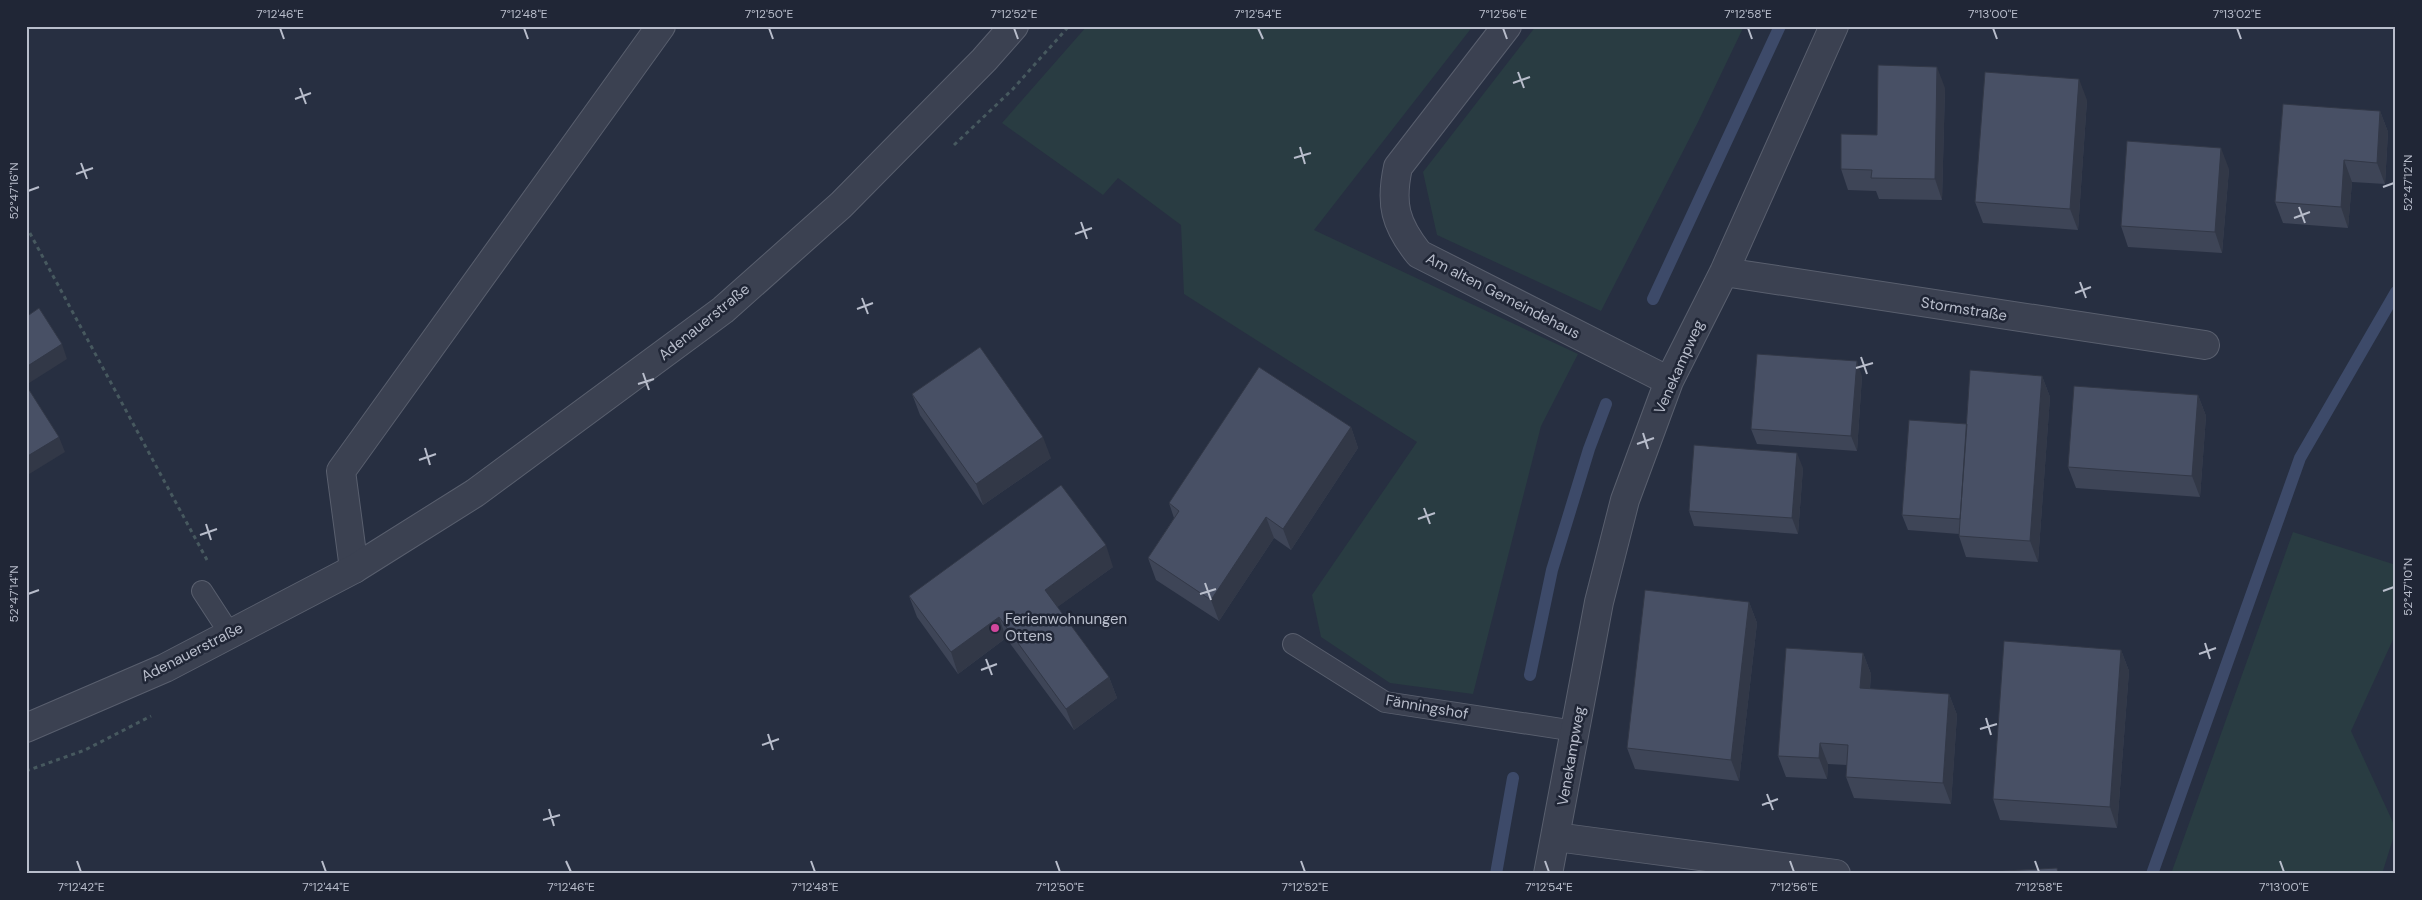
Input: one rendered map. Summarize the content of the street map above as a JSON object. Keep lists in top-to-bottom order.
{
  "streets": {
    "street": [
      "Am alten Gemeindehaus",
      "Stormstraße",
      "Adenauerstraße",
      "Venekampweg"
    ],
    "lane": ["Fänningshof"]
  },
  "crossings": [
    ["Am alten Gemeindehaus", "Venekampweg"],
    ["Stormstraße", "Venekampweg"],
    ["Venekampweg", "Fänningshof"]
  ],
  "places": ["Ferienwohnungen Ottens"],
  "coordinates": [
    "7°12'46\"E",
    "7°12'48\"E",
    "7°12'50\"E",
    "7°12'52\"E",
    "7°12'54\"E",
    "7°12'56\"E",
    "7°12'58\"E",
    "7°13'00\"E",
    "7°13'02\"E",
    "52°47'12\"N",
    "52°47'16\"N",
    "52°47'10\"N",
    "52°47'14\"N",
    "7°12'42\"E",
    "7°12'44\"E"
  ]
}
